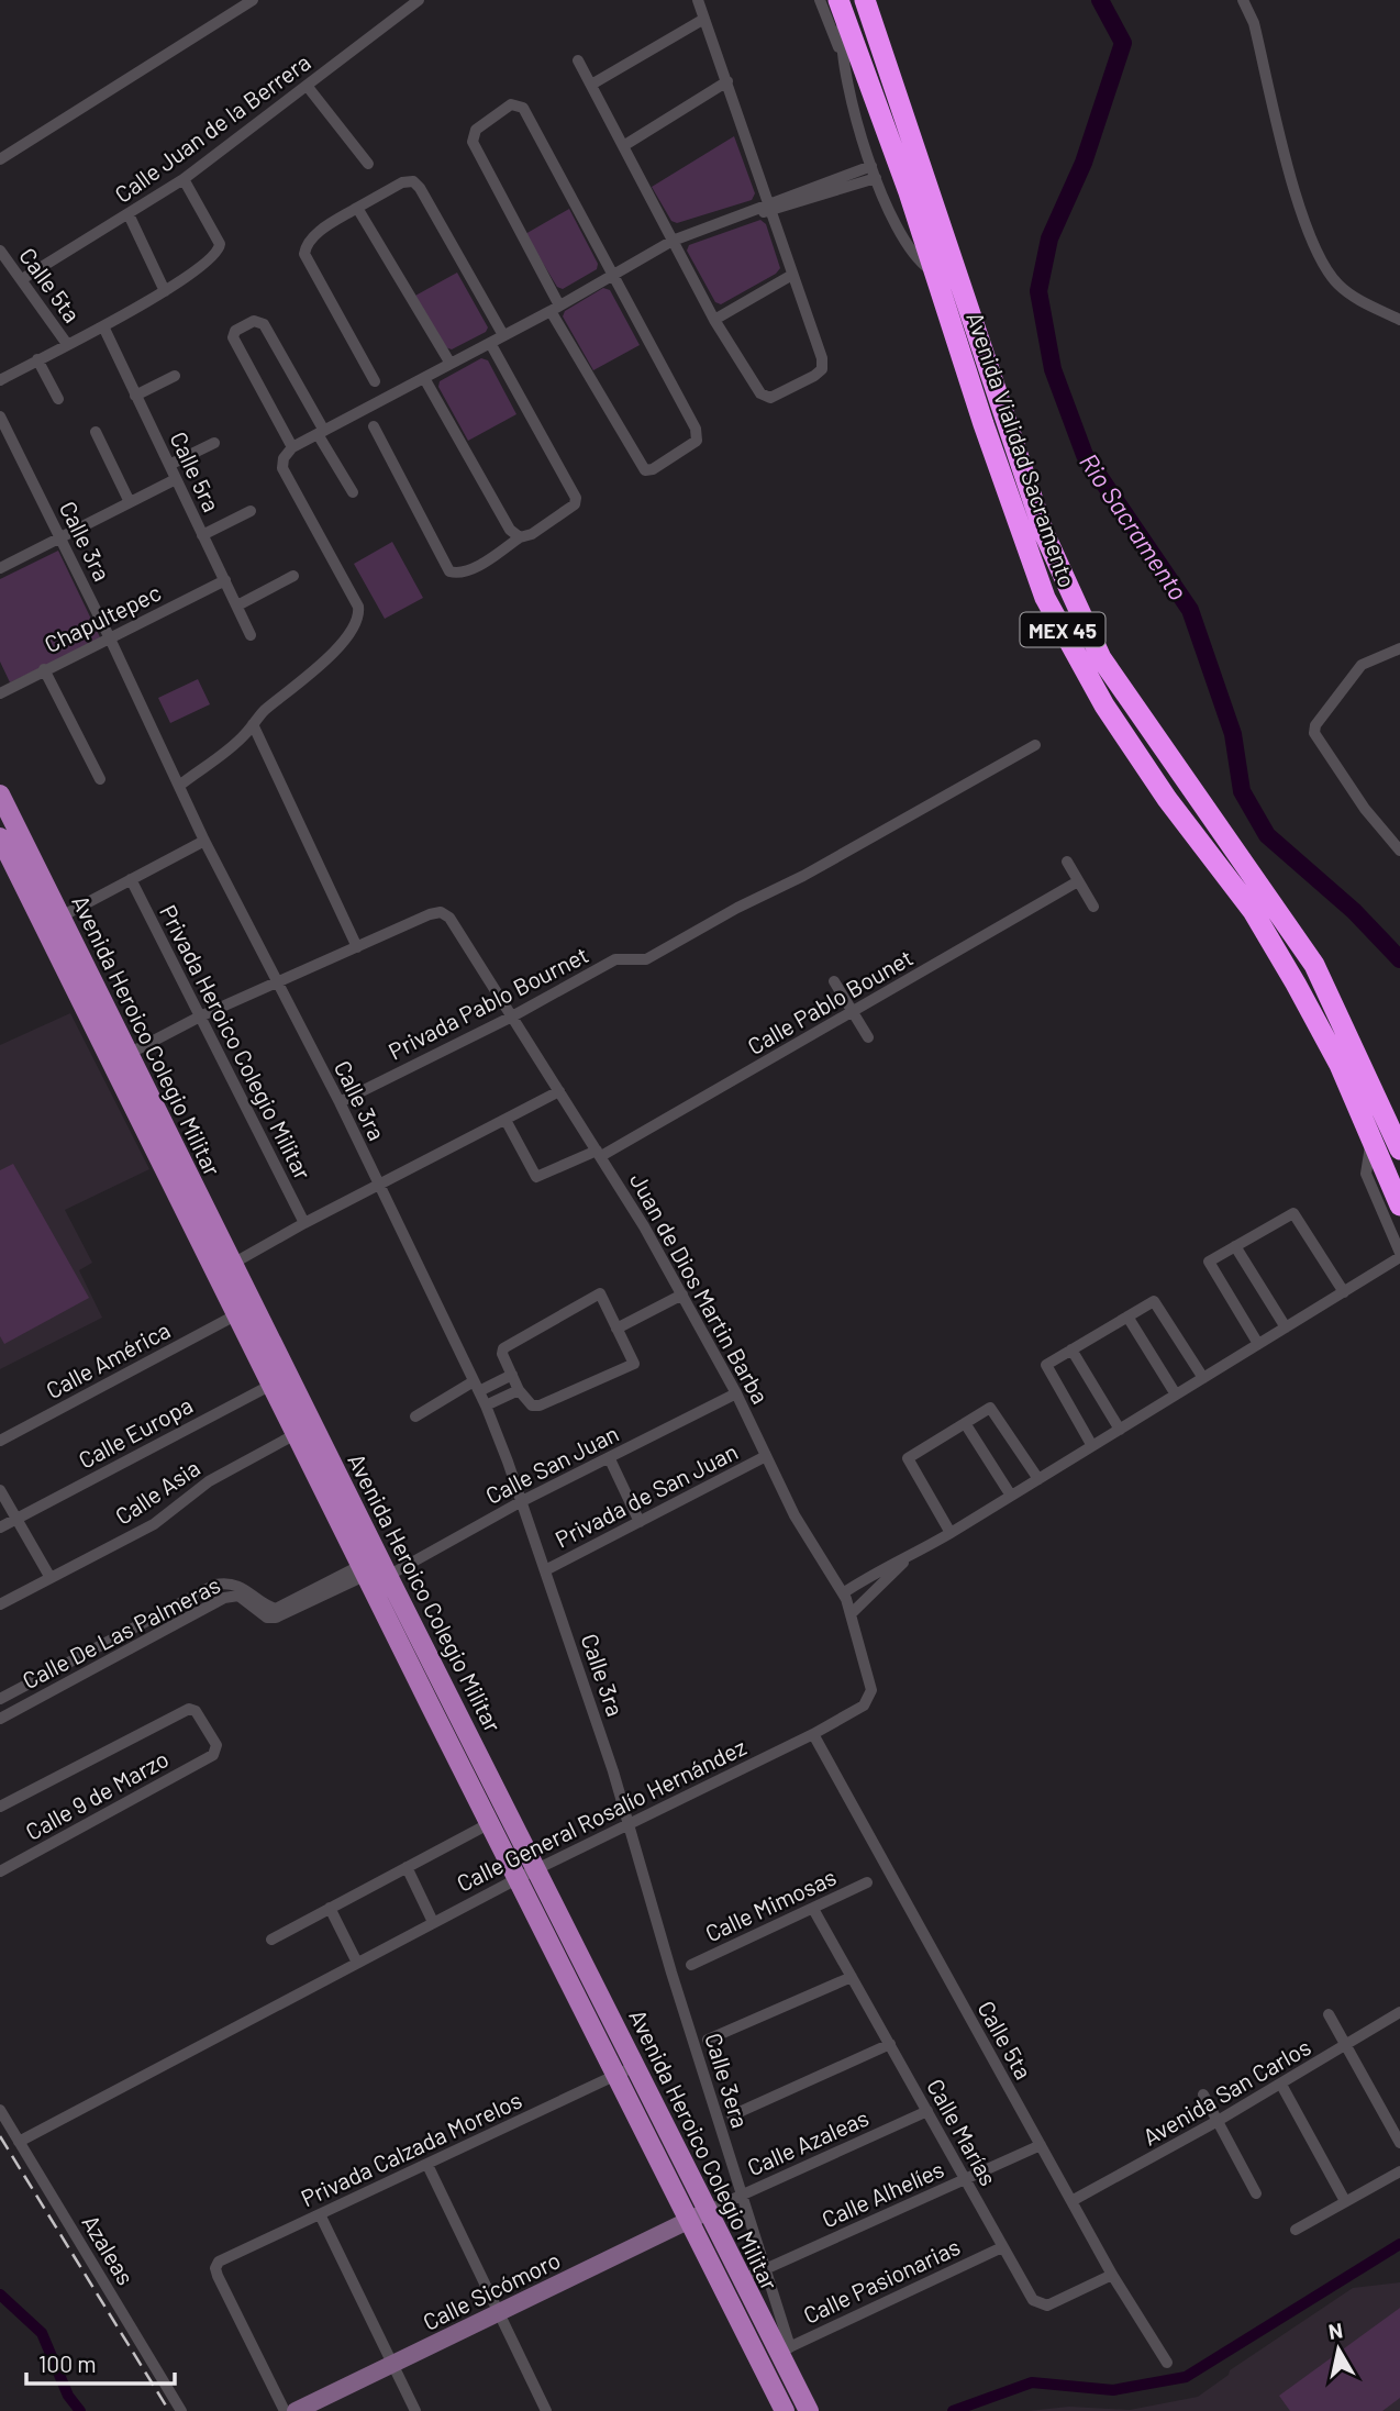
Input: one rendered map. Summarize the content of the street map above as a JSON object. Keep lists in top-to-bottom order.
{
  "streets": {
    "highway": ["Avenida Vialidad Sacramento", "MEX 45"],
    "main road": ["Avenida Heroico Colegio Militar"],
    "street": [
      "Calle Juan de la Berrera",
      "Calle 5ta",
      "Calle 5ra",
      "Calle 3ra",
      "Chapultepec",
      "Calle Pablo Bounet",
      "Privada Pablo Bournet",
      "Privada Heroico Colegio Militar",
      "Juan de Dios Martin Barba",
      "Calle América",
      "Calle Europa",
      "Calle San Juan",
      "Calle Asia",
      "Privada de San Juan",
      "Calle De Las Palmeras",
      "Calle 9 de Marzo",
      "Calle General Rosalío Hernández",
      "Calle Mimosas",
      "Calle 3era",
      "Avenida San Carlos",
      "Calle Marías",
      "Calle Azaleas",
      "Privada Calzada Morelos",
      "Calle Alhelíes",
      "Azaleas",
      "Calle Pasionarias",
      "Calle Sicómoro"
    ]
  },
  "crossings": [
    ["Calle Juan de la Berrera", "Calle 5ta"],
    ["Calle 5ta", "Calle General Rosalío Hernández"],
    ["Calle 5ta", "Avenida San Carlos"],
    ["Calle 5ta", "Calle Marías"],
    ["Calle 5ta", "Calle Alhelíes"],
    ["Calle 5ra", "Chapultepec"],
    ["Calle 3ra", "Chapultepec"],
    ["Calle 3ra", "Privada Pablo Bournet"],
    ["Calle 3ra", "Calle San Juan"],
    ["Calle 3ra", "Privada de San Juan"],
    ["Calle 3ra", "Calle General Rosalío Hernández"],
    ["Calle 3ra", "Calle 3era"],
    ["Calle Pablo Bounet", "Juan de Dios Martin Barba"],
    ["Privada Pablo Bournet", "Juan de Dios Martin Barba"],
    ["Avenida Heroico Colegio Militar", "Calle América"],
    ["Avenida Heroico Colegio Militar", "Calle Europa"],
    ["Avenida Heroico Colegio Militar", "Calle San Juan"],
    ["Avenida Heroico Colegio Militar", "Calle Asia"],
    ["Avenida Heroico Colegio Militar", "Calle De Las Palmeras"],
    ["Avenida Heroico Colegio Militar", "Calle General Rosalío Hernández"],
    ["Avenida Heroico Colegio Militar", "Calle 3era"],
    ["Avenida Heroico Colegio Militar", "Calle Azaleas"],
    ["Avenida Heroico Colegio Militar", "Privada Calzada Morelos"],
    ["Avenida Heroico Colegio Militar", "Calle Alhelíes"],
    ["Avenida Heroico Colegio Militar", "Calle Pasionarias"],
    ["Avenida Heroico Colegio Militar", "Calle Sicómoro"],
    ["Juan de Dios Martin Barba", "Calle San Juan"],
    ["Juan de Dios Martin Barba", "Privada de San Juan"],
    ["Juan de Dios Martin Barba", "Calle General Rosalío Hernández"],
    ["Calle San Juan", "Calle De Las Palmeras"],
    ["Calle General Rosalío Hernández", "Calle 3era"],
    ["Calle General Rosalío Hernández", "Azaleas"],
    ["Calle Mimosas", "Calle Marías"],
    ["Calle 3era", "Calle Azaleas"],
    ["Calle 3era", "Calle Alhelíes"],
    ["Calle 3era", "Calle Pasionarias"],
    ["Calle Marías", "Calle Azaleas"],
    ["Calle Marías", "Calle Alhelíes"],
    ["Calle Marías", "Calle Pasionarias"],
    ["Calle Azaleas", "Calle Sicómoro"]
  ],
  "water": ["Rio Sacramento"],
  "scale_bar": "100 m",
  "north": "top"
}
